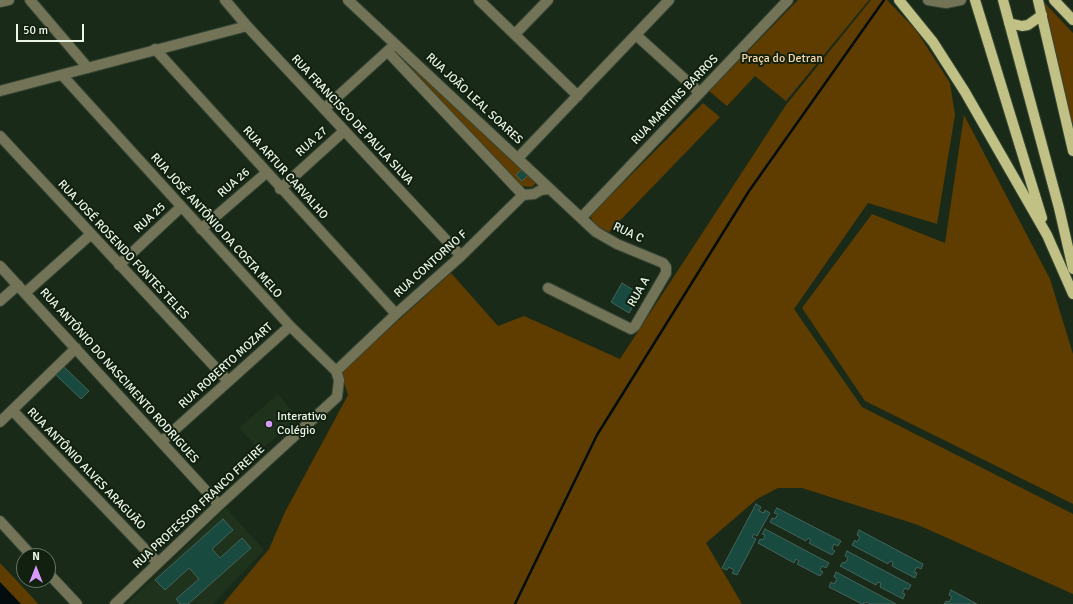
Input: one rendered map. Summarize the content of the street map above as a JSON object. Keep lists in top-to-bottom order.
{
  "streets": {
    "street": [
      "RUA JOÃO LEAL SOARES",
      "RUA MARTINS BARROS",
      "RUA FRANCISCO DE PAULA SILVA",
      "RUA 27",
      "RUA ARTUR CARVALHO",
      "RUA 26",
      "RUA 25",
      "RUA JOSÉ ANTÔNIO DA COSTA MELO",
      "RUA C",
      "RUA JOSÉ ROSENDO FONTES TELES",
      "RUA CONTORNO F",
      "RUA A",
      "RUA ROBERTO MOZART",
      "RUA ANTÔNIO DO NASCIMENTO RODRIGUES",
      "RUA ANTÔNIO ALVES ARAGUÃO",
      "RUA PROFESSOR FRANCO FREIRE"
    ]
  },
  "crossings": [
    ["RUA JOÃO LEAL SOARES", "RUA MARTINS BARROS"],
    ["RUA JOÃO LEAL SOARES", "RUA C"],
    ["RUA JOÃO LEAL SOARES", "RUA CONTORNO F"],
    ["RUA MARTINS BARROS", "RUA C"],
    ["RUA FRANCISCO DE PAULA SILVA", "RUA 27"],
    ["RUA FRANCISCO DE PAULA SILVA", "RUA CONTORNO F"],
    ["RUA 27", "RUA ARTUR CARVALHO"],
    ["RUA ARTUR CARVALHO", "RUA 26"],
    ["RUA ARTUR CARVALHO", "RUA CONTORNO F"],
    ["RUA 26", "RUA JOSÉ ANTÔNIO DA COSTA MELO"],
    ["RUA 25", "RUA JOSÉ ANTÔNIO DA COSTA MELO"],
    ["RUA 25", "RUA JOSÉ ROSENDO FONTES TELES"],
    ["RUA JOSÉ ANTÔNIO DA COSTA MELO", "RUA CONTORNO F"],
    ["RUA JOSÉ ANTÔNIO DA COSTA MELO", "RUA ROBERTO MOZART"],
    ["RUA JOSÉ ANTÔNIO DA COSTA MELO", "RUA PROFESSOR FRANCO FREIRE"],
    ["RUA C", "RUA A"],
    ["RUA JOSÉ ROSENDO FONTES TELES", "RUA ROBERTO MOZART"],
    ["RUA CONTORNO F", "RUA PROFESSOR FRANCO FREIRE"],
    ["RUA ROBERTO MOZART", "RUA ANTÔNIO DO NASCIMENTO RODRIGUES"],
    ["RUA ANTÔNIO DO NASCIMENTO RODRIGUES", "RUA PROFESSOR FRANCO FREIRE"],
    ["RUA ANTÔNIO ALVES ARAGUÃO", "RUA PROFESSOR FRANCO FREIRE"]
  ],
  "parks": ["Praça do Detran"],
  "places": ["Interativo Colégio"],
  "scale_bar": "50 m",
  "north": "top"
}
